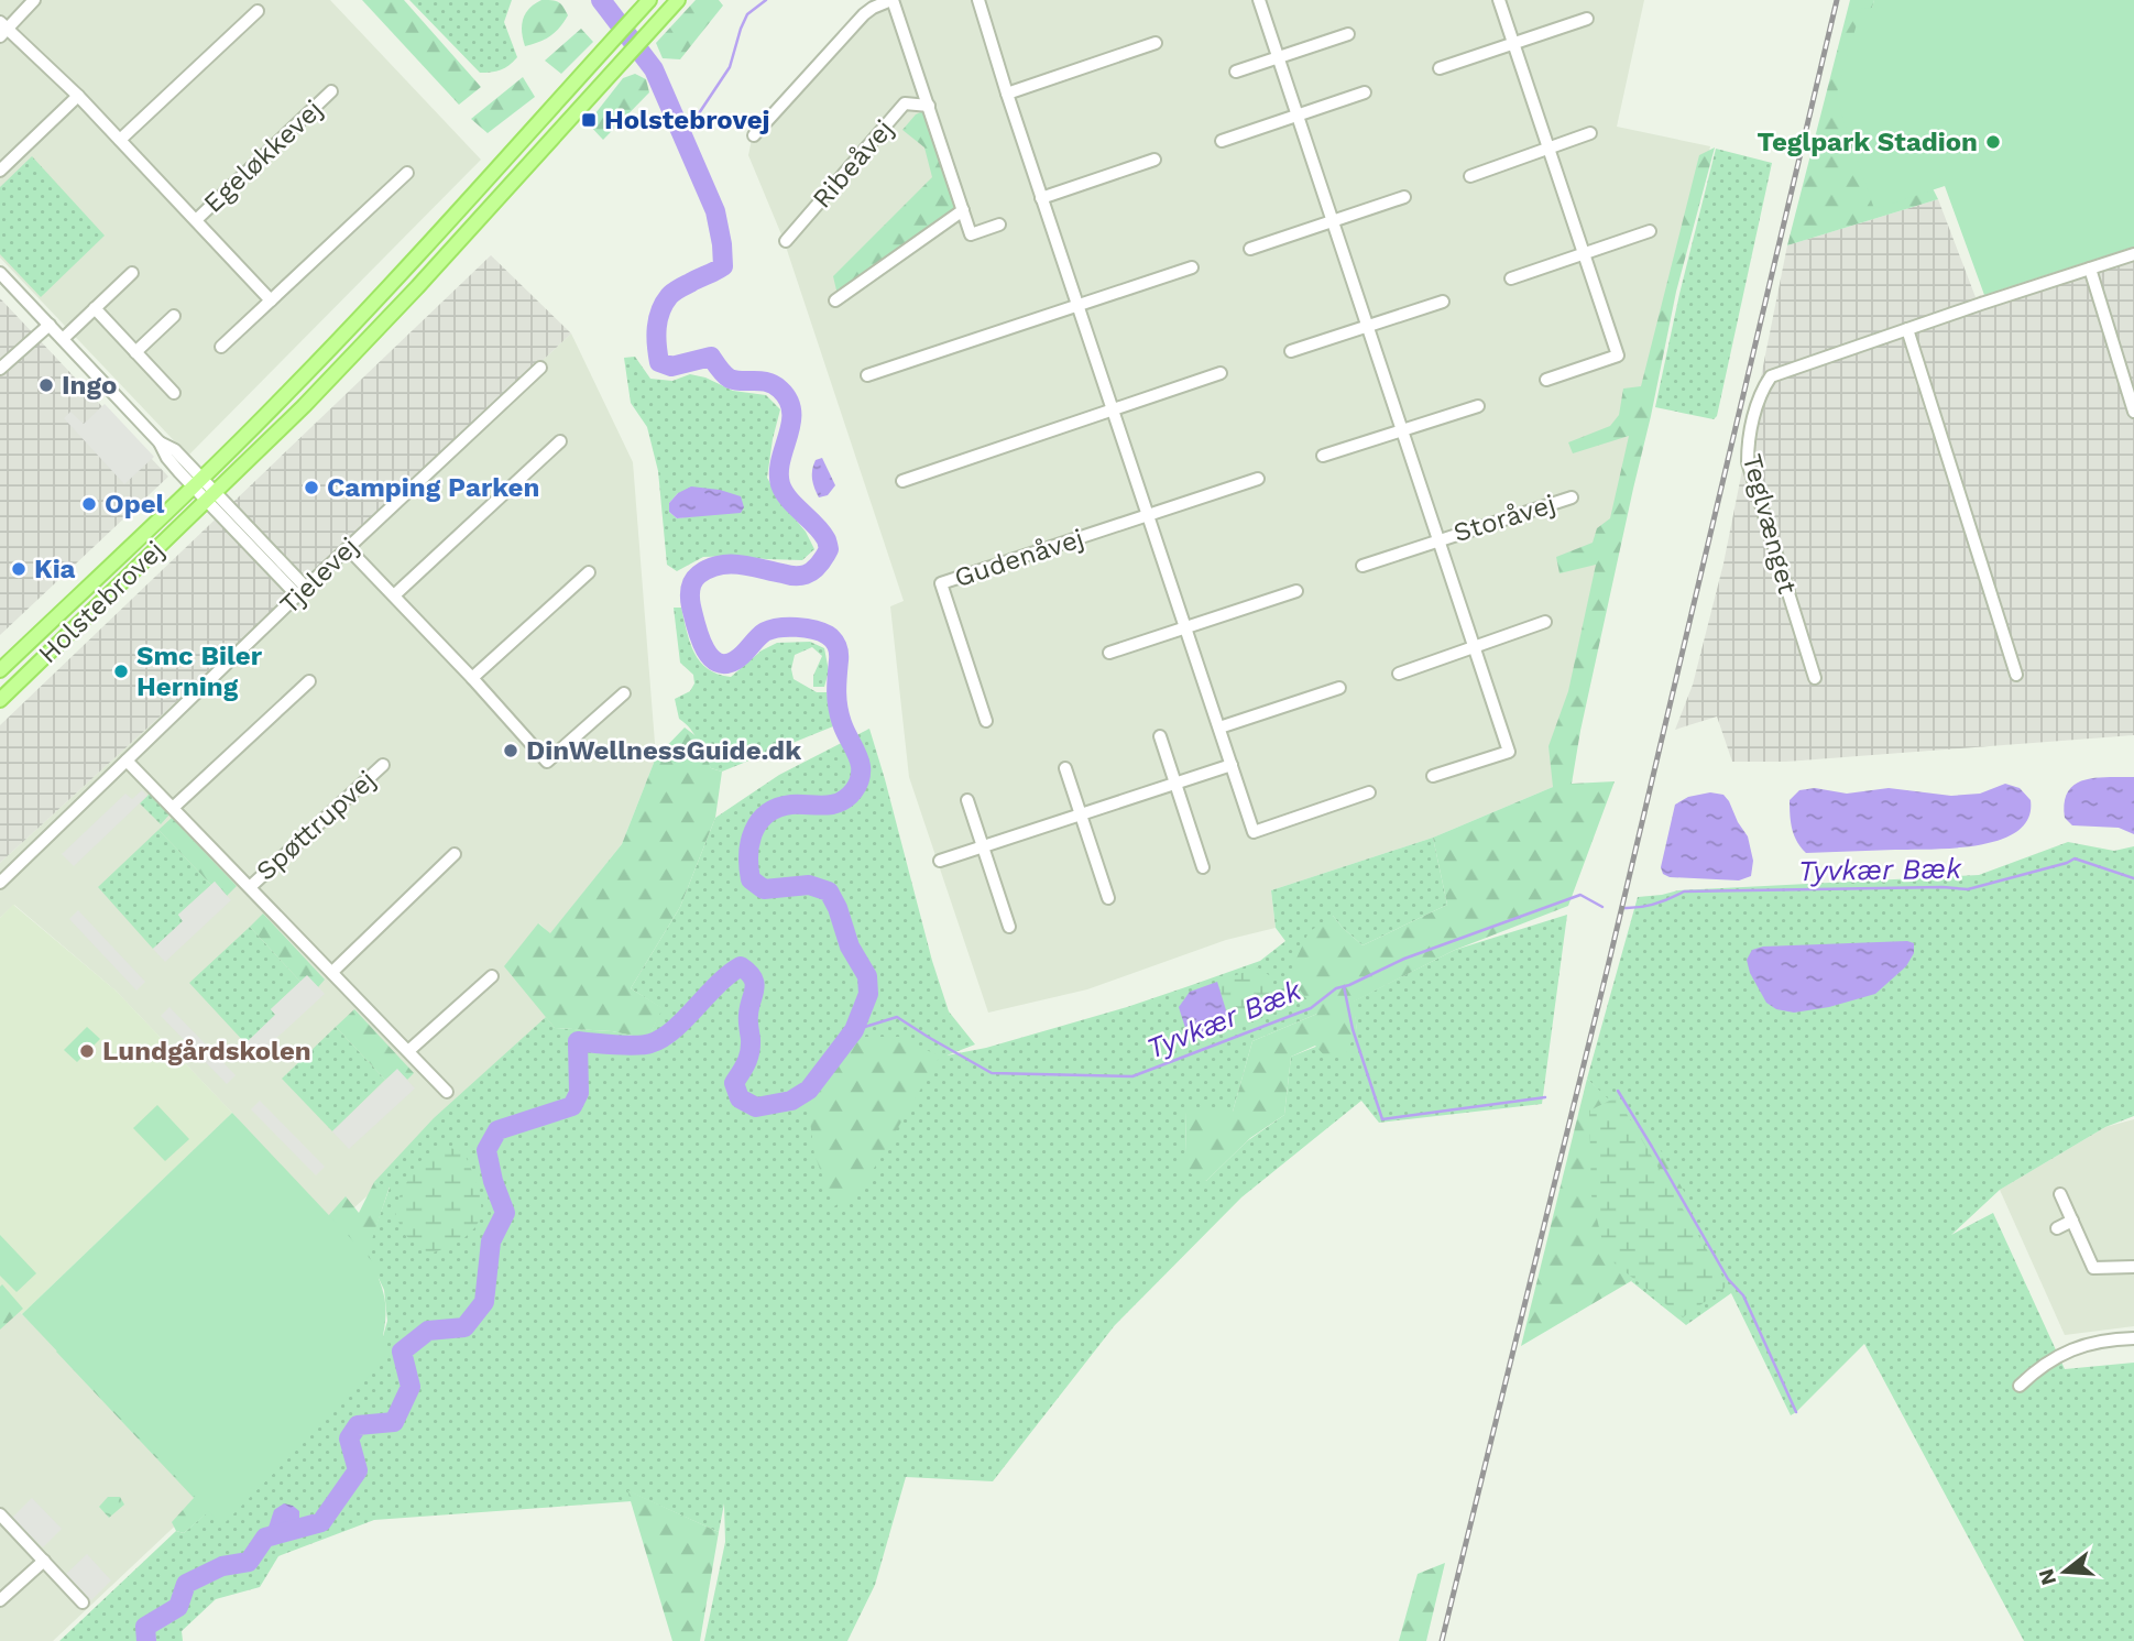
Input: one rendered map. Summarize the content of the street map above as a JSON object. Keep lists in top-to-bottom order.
{
  "streets": {
    "main road": ["Holstebrovej"],
    "street": [
      "Egeløkkevej",
      "Ribeåvej",
      "Storåvej",
      "Teglvænget",
      "Gudenåvej",
      "Tjelevej",
      "Spøttrupvej"
    ]
  },
  "crossings": [
    ["Tjelevej", "Spøttrupvej"]
  ],
  "water": ["Tyvkær Bæk"],
  "places": {
    "transit": ["Holstebrovej"],
    "other": [
      "Teglpark Stadion",
      "Ingo",
      "Camping Parken",
      "Opel",
      "Kia",
      "Smc Biler Herning",
      "DinWellnessGuide.dk",
      "Lundgårdskolen"
    ]
  },
  "north": "left"
}
